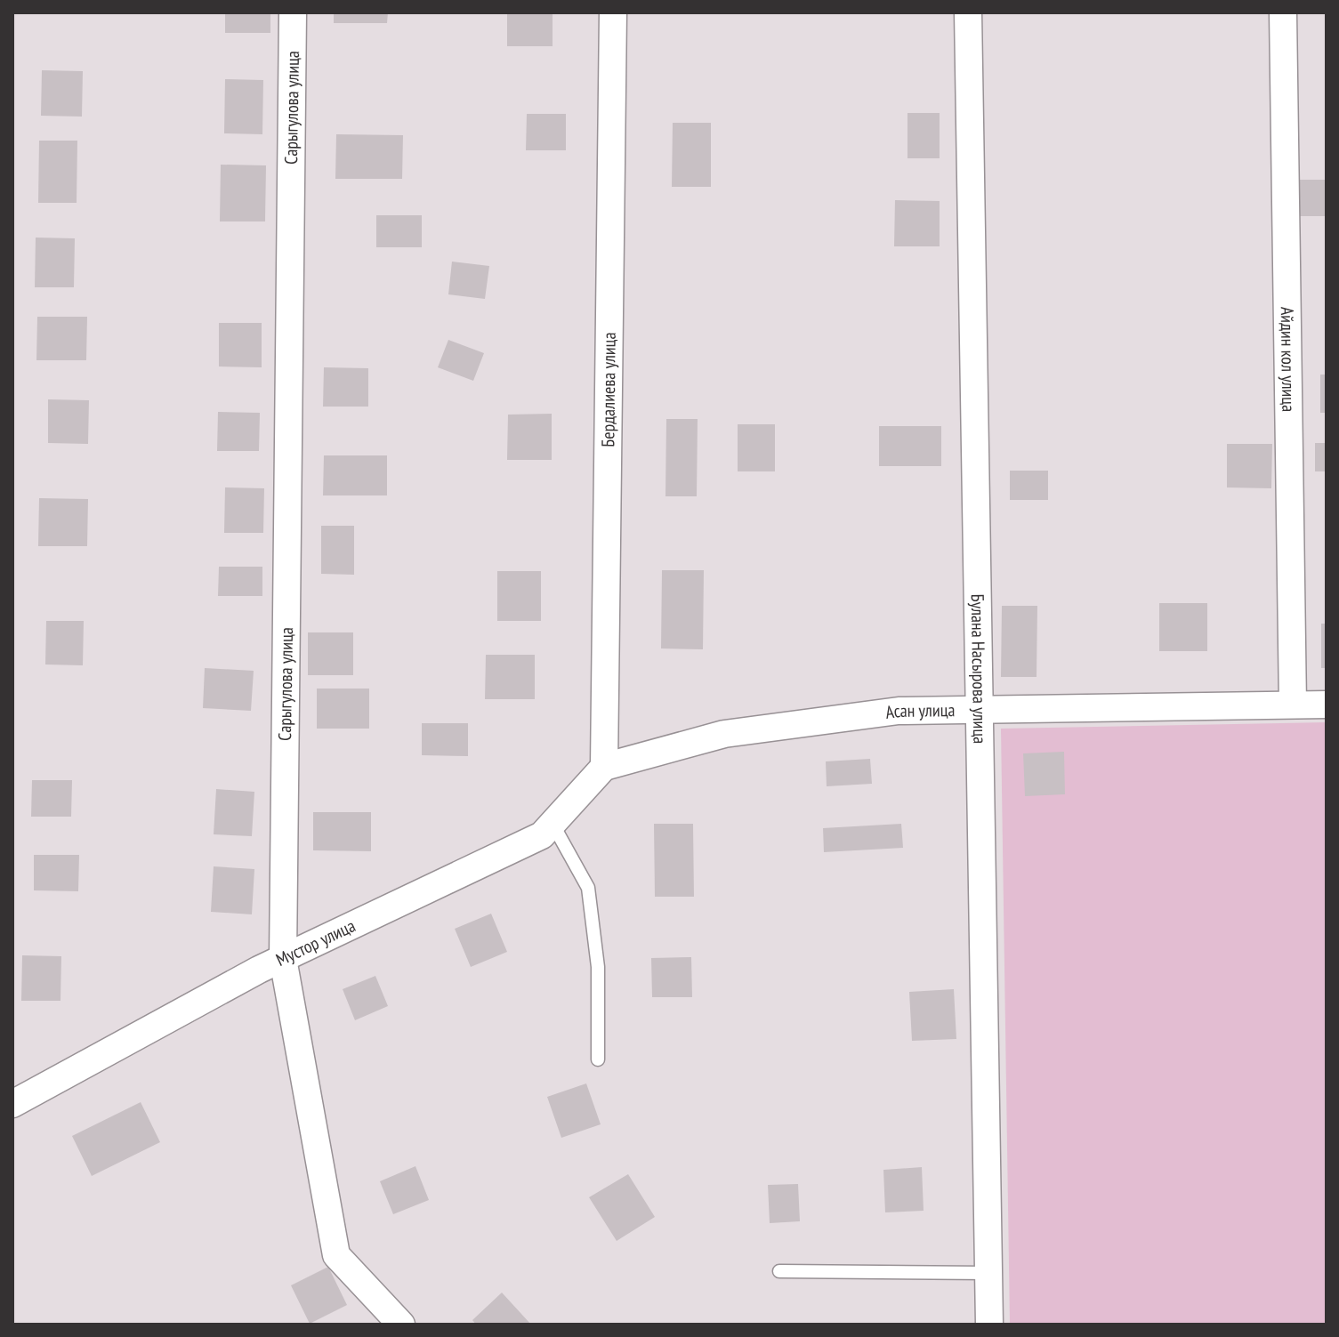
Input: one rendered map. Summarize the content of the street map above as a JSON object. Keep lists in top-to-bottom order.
{
  "streets": {
    "street": [
      "Сарыгулова улица",
      "Айдин кол улица",
      "Бердалиева улица",
      "Булана Насырова улица",
      "Асан улица",
      "Мустор улица"
    ]
  },
  "crossings": [
    ["Сарыгулова улица", "Мустор улица"],
    ["Айдин кол улица", "Асан улица"],
    ["Бердалиева улица", "Асан улица"],
    ["Бердалиева улица", "Мустор улица"],
    ["Булана Насырова улица", "Асан улица"],
    ["Асан улица", "Мустор улица"]
  ]
}
